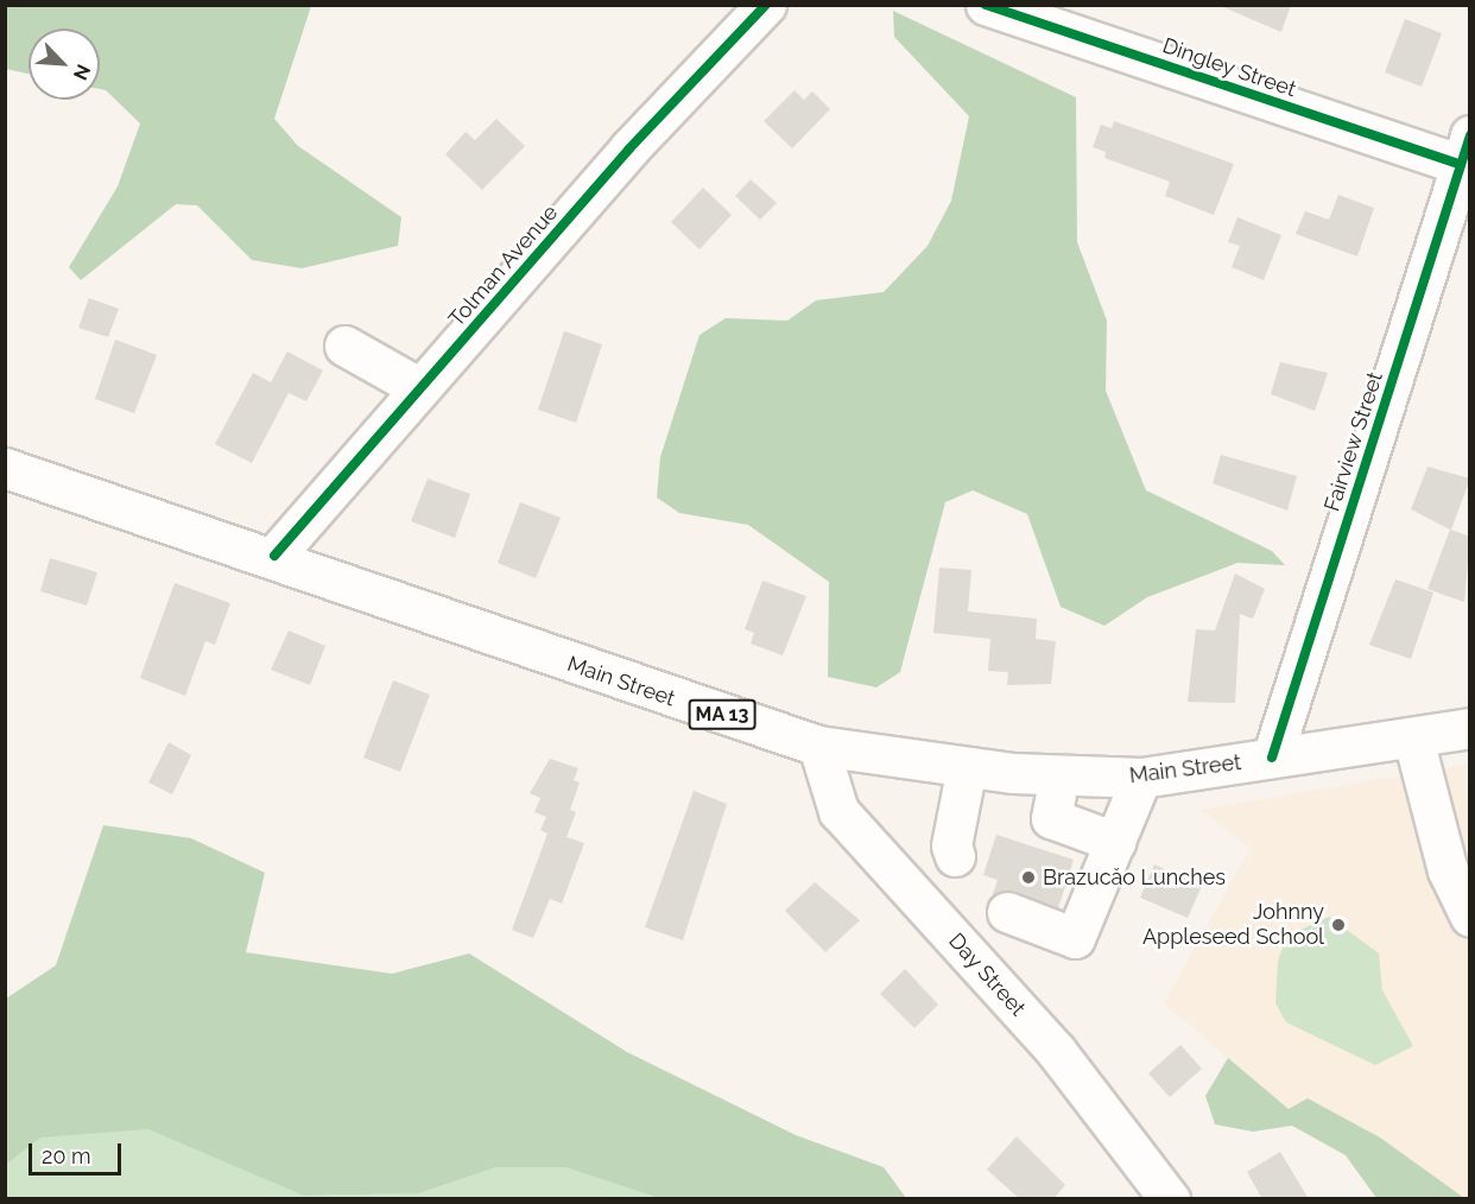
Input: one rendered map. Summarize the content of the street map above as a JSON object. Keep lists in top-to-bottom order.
{
  "streets": {
    "main road": [
      "Dingley Street",
      "Tolman Avenue",
      "Fairview Street",
      "Main Street",
      "MA 13",
      "Day Street"
    ]
  },
  "crossings": [
    ["Dingley Street", "Fairview Street"],
    ["Tolman Avenue", "Main Street"],
    ["Fairview Street", "Main Street"],
    ["Main Street", "Day Street"]
  ],
  "places": ["Brazucăo Lunches", "Johnny Appleseed School"],
  "scale_bar": "20 m",
  "north": "bottom right"
}
